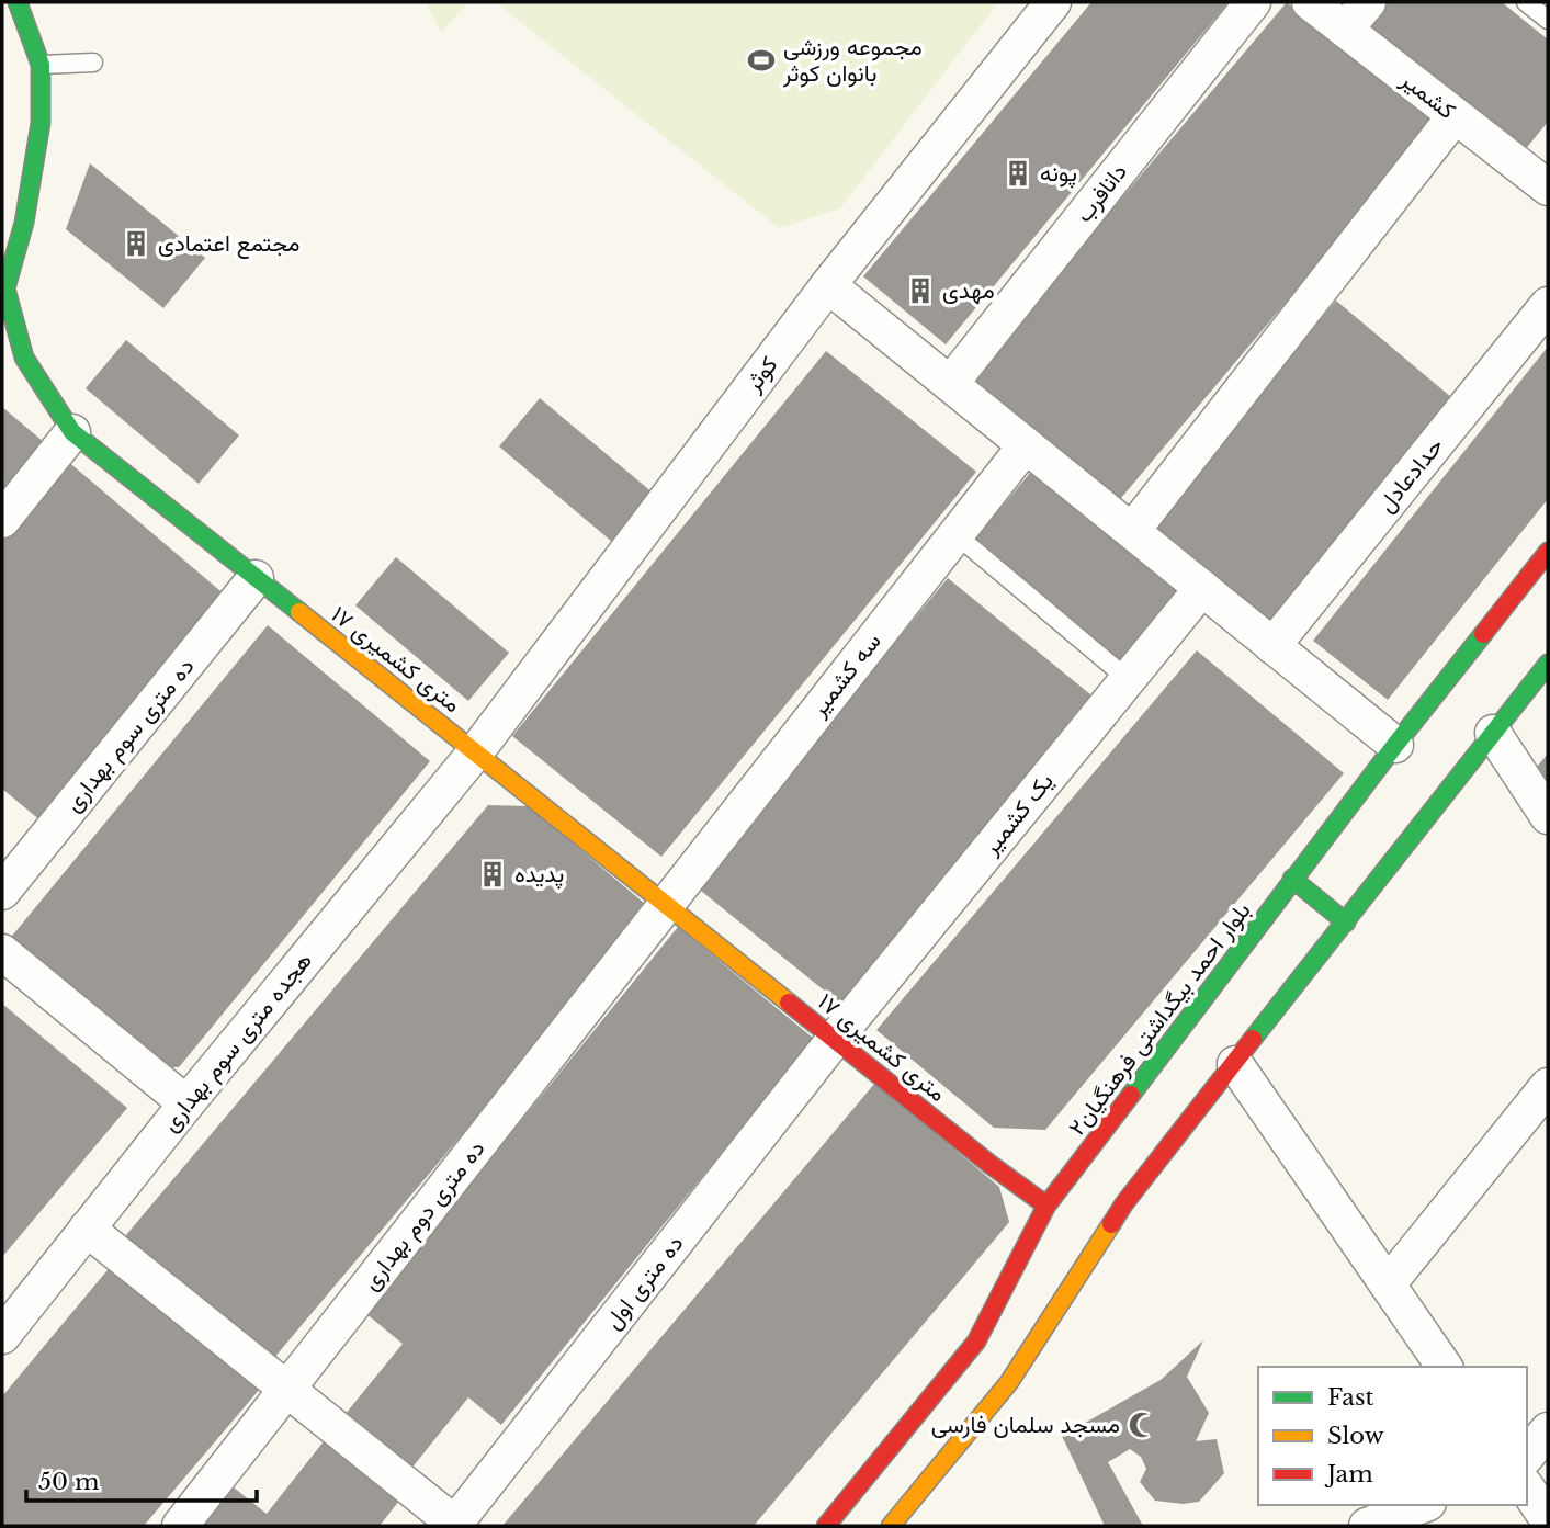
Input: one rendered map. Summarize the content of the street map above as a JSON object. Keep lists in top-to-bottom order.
{
  "streets": {
    "main road": ["۱۷ متری کشمیری", "بلوار احمد بیگداشتی فرهنگیان۲"],
    "street": [
      "کشمیر",
      "دانافرب",
      "کوثر",
      "حدادعادل",
      "سه کشمیر",
      "ده متری سوم بهداری",
      "یک کشمیر",
      "هجده متری سوم بهداری",
      "ده متری دوم بهداری",
      "ده متری اول"
    ]
  },
  "crossings": [
    ["کوثر", "۱۷ متری کشمیری"],
    ["کوثر", "هجده متری سوم بهداری"],
    ["۱۷ متری کشمیری", "سه کشمیر"],
    ["۱۷ متری کشمیری", "ده متری سوم بهداری"],
    ["۱۷ متری کشمیری", "یک کشمیر"],
    ["۱۷ متری کشمیری", "بلوار احمد بیگداشتی فرهنگیان۲"],
    ["۱۷ متری کشمیری", "هجده متری سوم بهداری"],
    ["۱۷ متری کشمیری", "ده متری دوم بهداری"],
    ["۱۷ متری کشمیری", "ده متری اول"],
    ["سه کشمیر", "ده متری دوم بهداری"],
    ["یک کشمیر", "ده متری اول"]
  ],
  "places": {
    "sports": ["مجموعه ورزشی بانوان کوثر"],
    "building": [
      "پونه",
      "مجتمع اعتمادی",
      "مهدی",
      "پدیده"
    ],
    "mosque": ["مسجد سلمان فارسی"]
  },
  "legend": ["Fast", "Slow", "Jam"],
  "scale_bar": "50 m"
}
